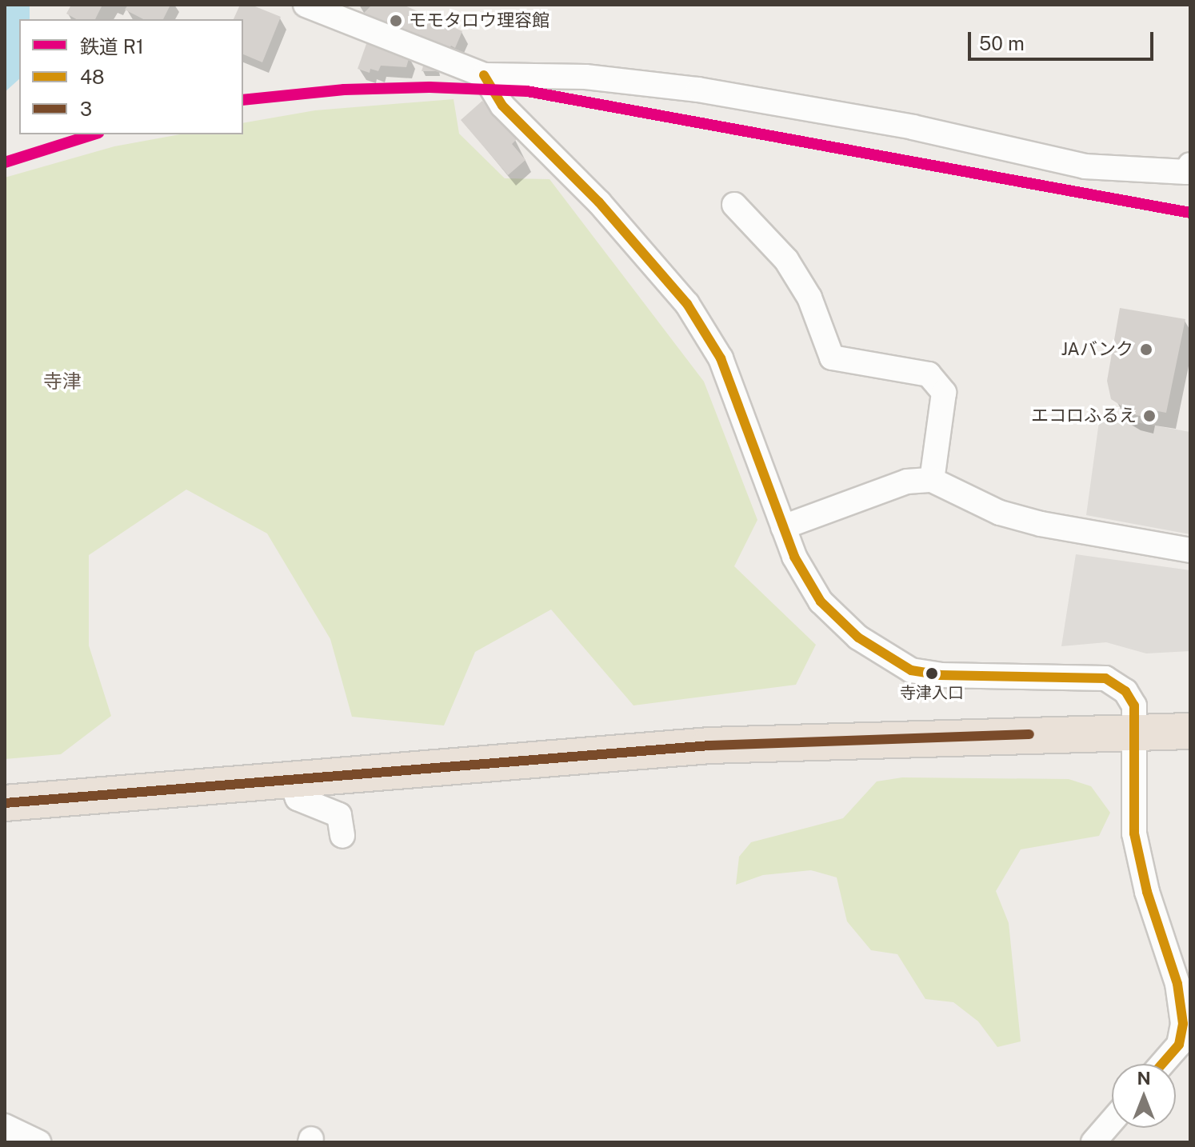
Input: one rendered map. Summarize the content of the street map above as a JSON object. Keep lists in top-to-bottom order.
{
  "districts": ["寺津"],
  "places": [
    "モモタロウ理容館",
    "JAバンク",
    "エコロふるえ",
    "寺津入口"
  ],
  "lines": ["transit line 48", "rail line R1", "transit line 3"],
  "legend": ["鉄道 R1", "48", "3"],
  "scale_bar": "50 m",
  "north": "top"
}
